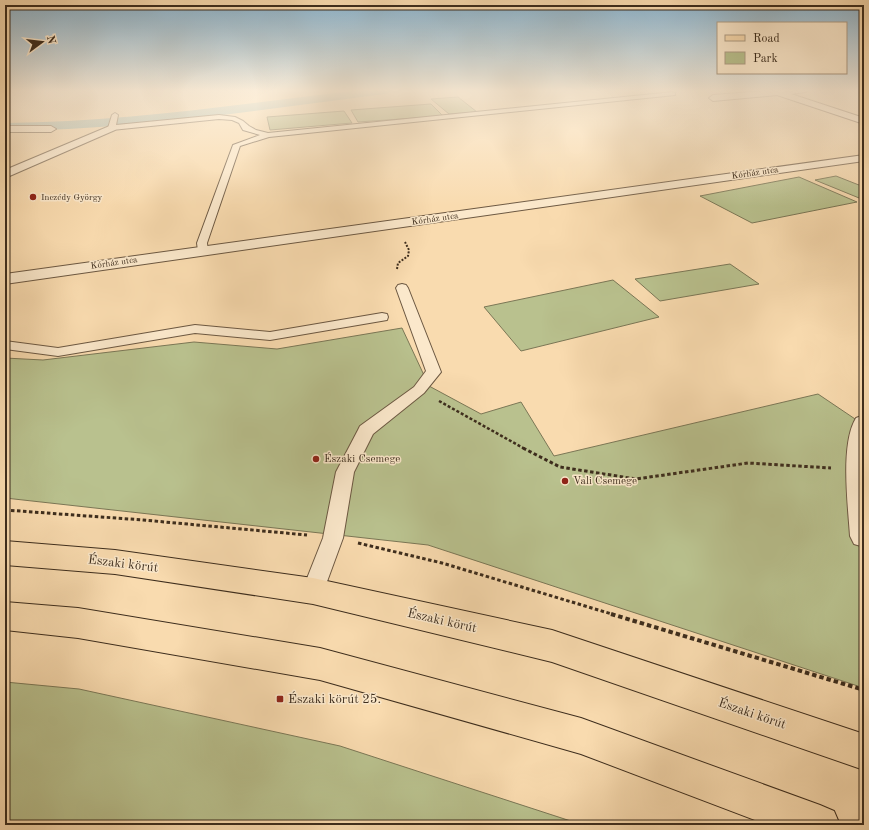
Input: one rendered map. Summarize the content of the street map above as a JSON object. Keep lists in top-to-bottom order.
{
  "streets": {
    "main road": ["Északi körút"],
    "street": ["Kórház utca"]
  },
  "places": {
    "other": ["Inczédy György", "Északi Csemege", "Vali Csemege"],
    "transit": ["Északi körút 25."]
  },
  "legend": ["Road", "Park"],
  "north": "right"
}
